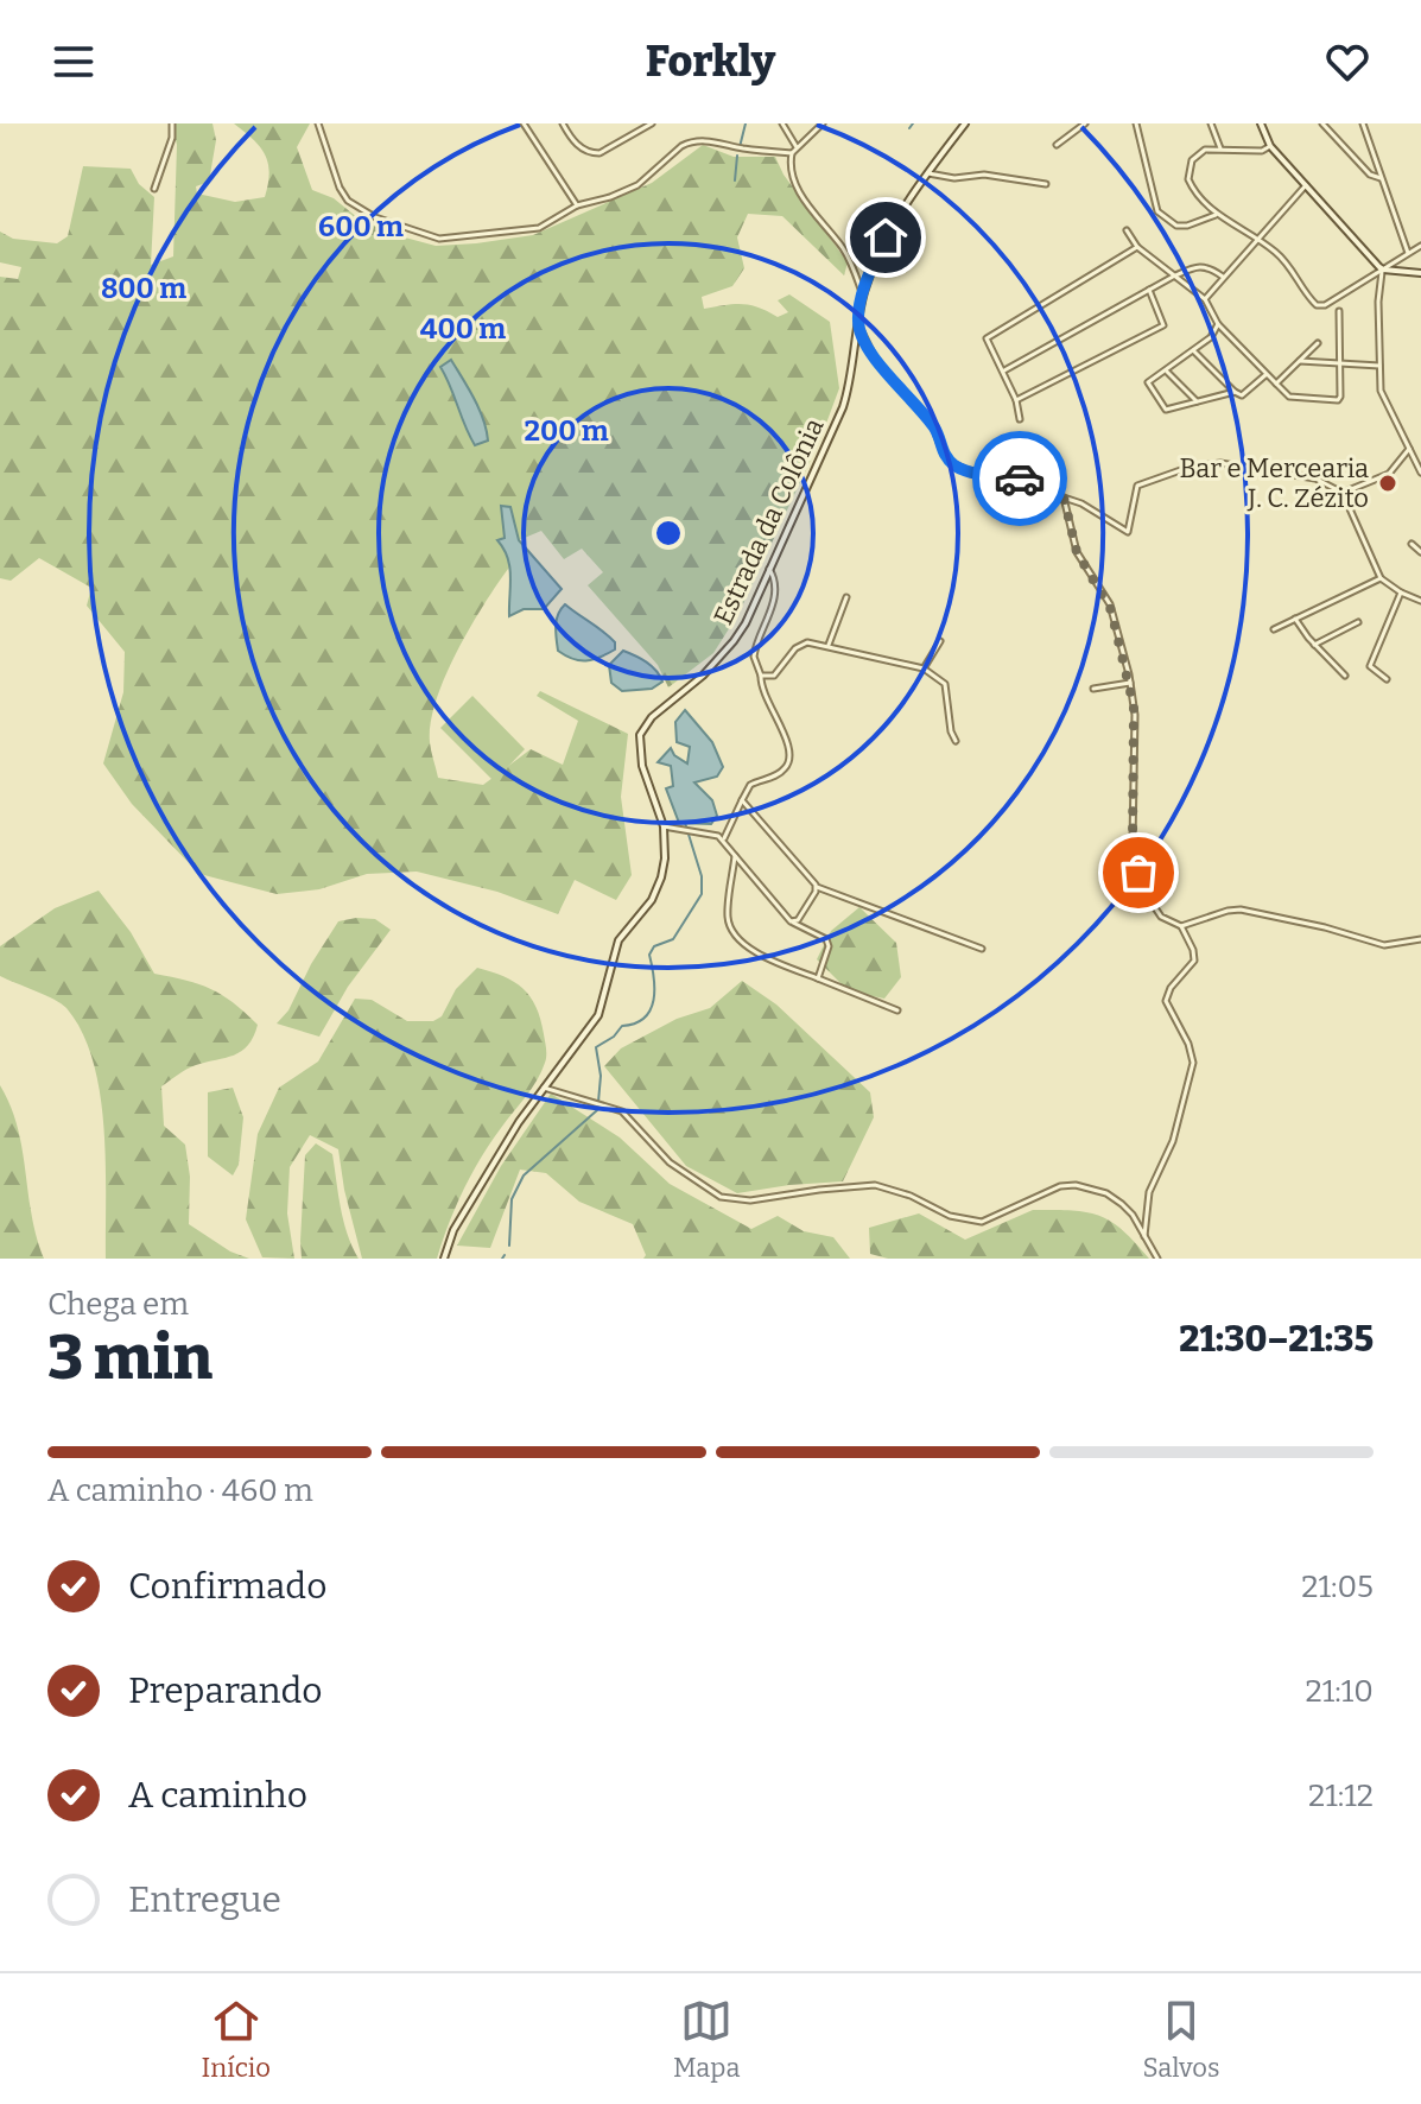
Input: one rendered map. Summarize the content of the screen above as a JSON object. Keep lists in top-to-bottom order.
{
  "streets": {
    "main road": ["Estrada da Colônia"]
  },
  "places": ["Bar e Mercearia J. C. Zézito"],
  "page": {
    "header": "Forkly",
    "heading": ["3 min", "Chega em", "21:30–21:35"],
    "bar": "A caminho · 460 m",
    "list": [
      ["Confirmado", "21:05"],
      ["Preparando", "21:10"],
      ["A caminho", "21:12"],
      "Entregue"
    ],
    "tabs": ["Início", "Mapa", "Salvos"]
  },
  "rings": [
    "600 m",
    "800 m",
    "400 m",
    "200 m"
  ]
}
